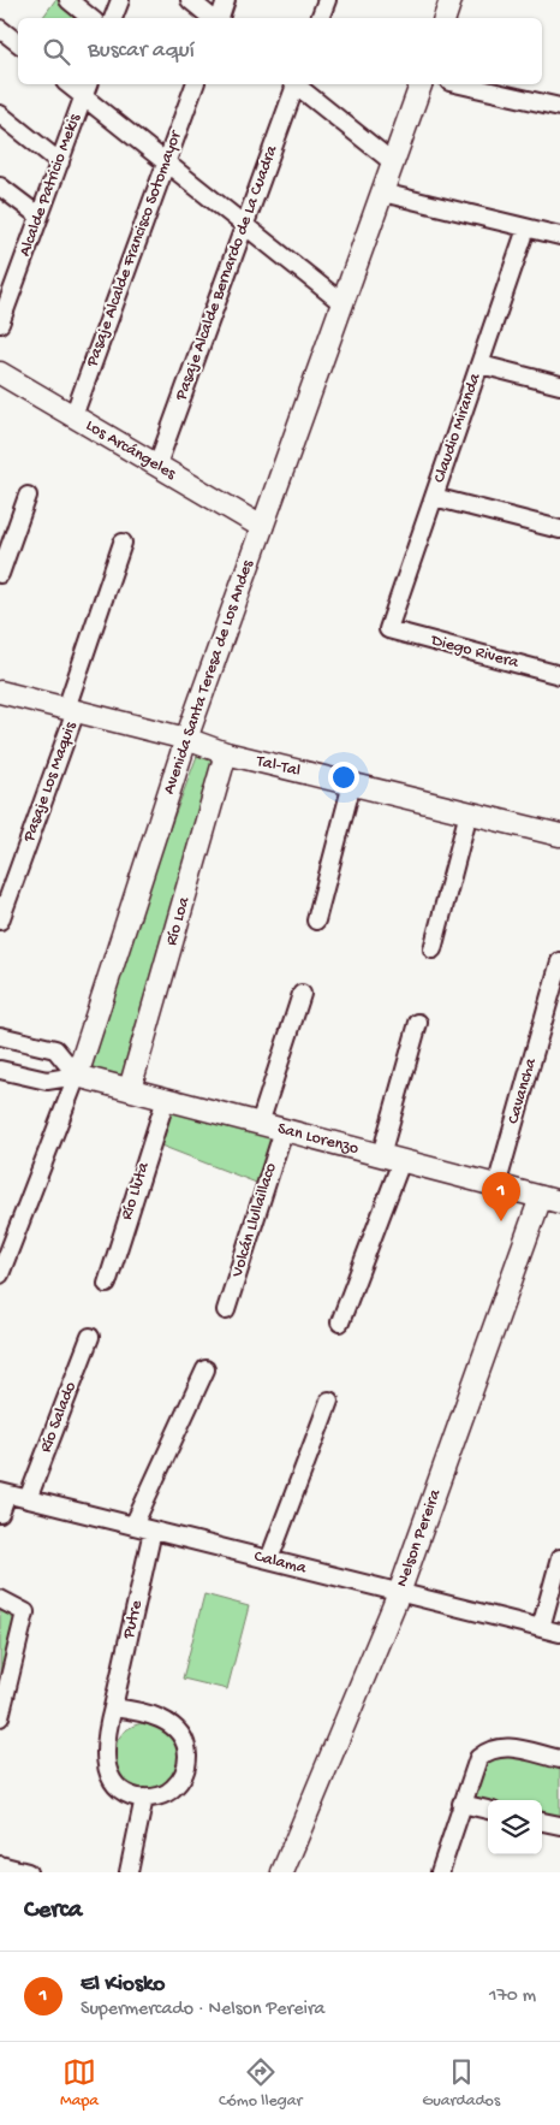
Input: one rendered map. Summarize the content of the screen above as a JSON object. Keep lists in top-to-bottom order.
{
  "streets": {
    "street": [
      "Alcalde Patricio Mekis",
      "Pasaje Alcalde Francisco Sotomayor",
      "Pasaje Alcalde Bernardo de La Cuadra",
      "Claudio Miranda",
      "Los Arcángeles",
      "Diego Rivera",
      "Avenida Santa Teresa de Los Andes",
      "Tal-Tal",
      "Pasaje Los Maquis",
      "Río Loa",
      "Cavancha",
      "San Lorenzo",
      "Río Lluta",
      "Volcán Llullaillaco",
      "Río Salado",
      "Nelson Pereira",
      "Calama",
      "Putre"
    ]
  },
  "crossings": [
    ["Pasaje Alcalde Francisco Sotomayor", "Los Arcángeles"],
    ["Pasaje Alcalde Bernardo de La Cuadra", "Los Arcángeles"],
    ["Claudio Miranda", "Diego Rivera"],
    ["Los Arcángeles", "Avenida Santa Teresa de Los Andes"],
    ["Avenida Santa Teresa de Los Andes", "Tal-Tal"],
    ["Avenida Santa Teresa de Los Andes", "San Lorenzo"],
    ["Tal-Tal", "Pasaje Los Maquis"],
    ["Tal-Tal", "Río Loa"],
    ["Río Loa", "San Lorenzo"],
    ["Cavancha", "San Lorenzo"],
    ["San Lorenzo", "Río Lluta"],
    ["San Lorenzo", "Volcán Llullaillaco"],
    ["San Lorenzo", "Nelson Pereira"],
    ["Río Salado", "Calama"],
    ["Nelson Pereira", "Calama"],
    ["Calama", "Putre"]
  ],
  "page": {
    "search": "Buscar aquí",
    "pins": "1",
    "heading": "Cerca",
    "list": [
      {
        "mark": "1",
        "name": "El Kiosko",
        "note": "Supermercado · Nelson Pereira",
        "value": "170 m"
      }
    ],
    "nav": ["Mapa", "Cómo llegar", "Guardados"]
  }
}
